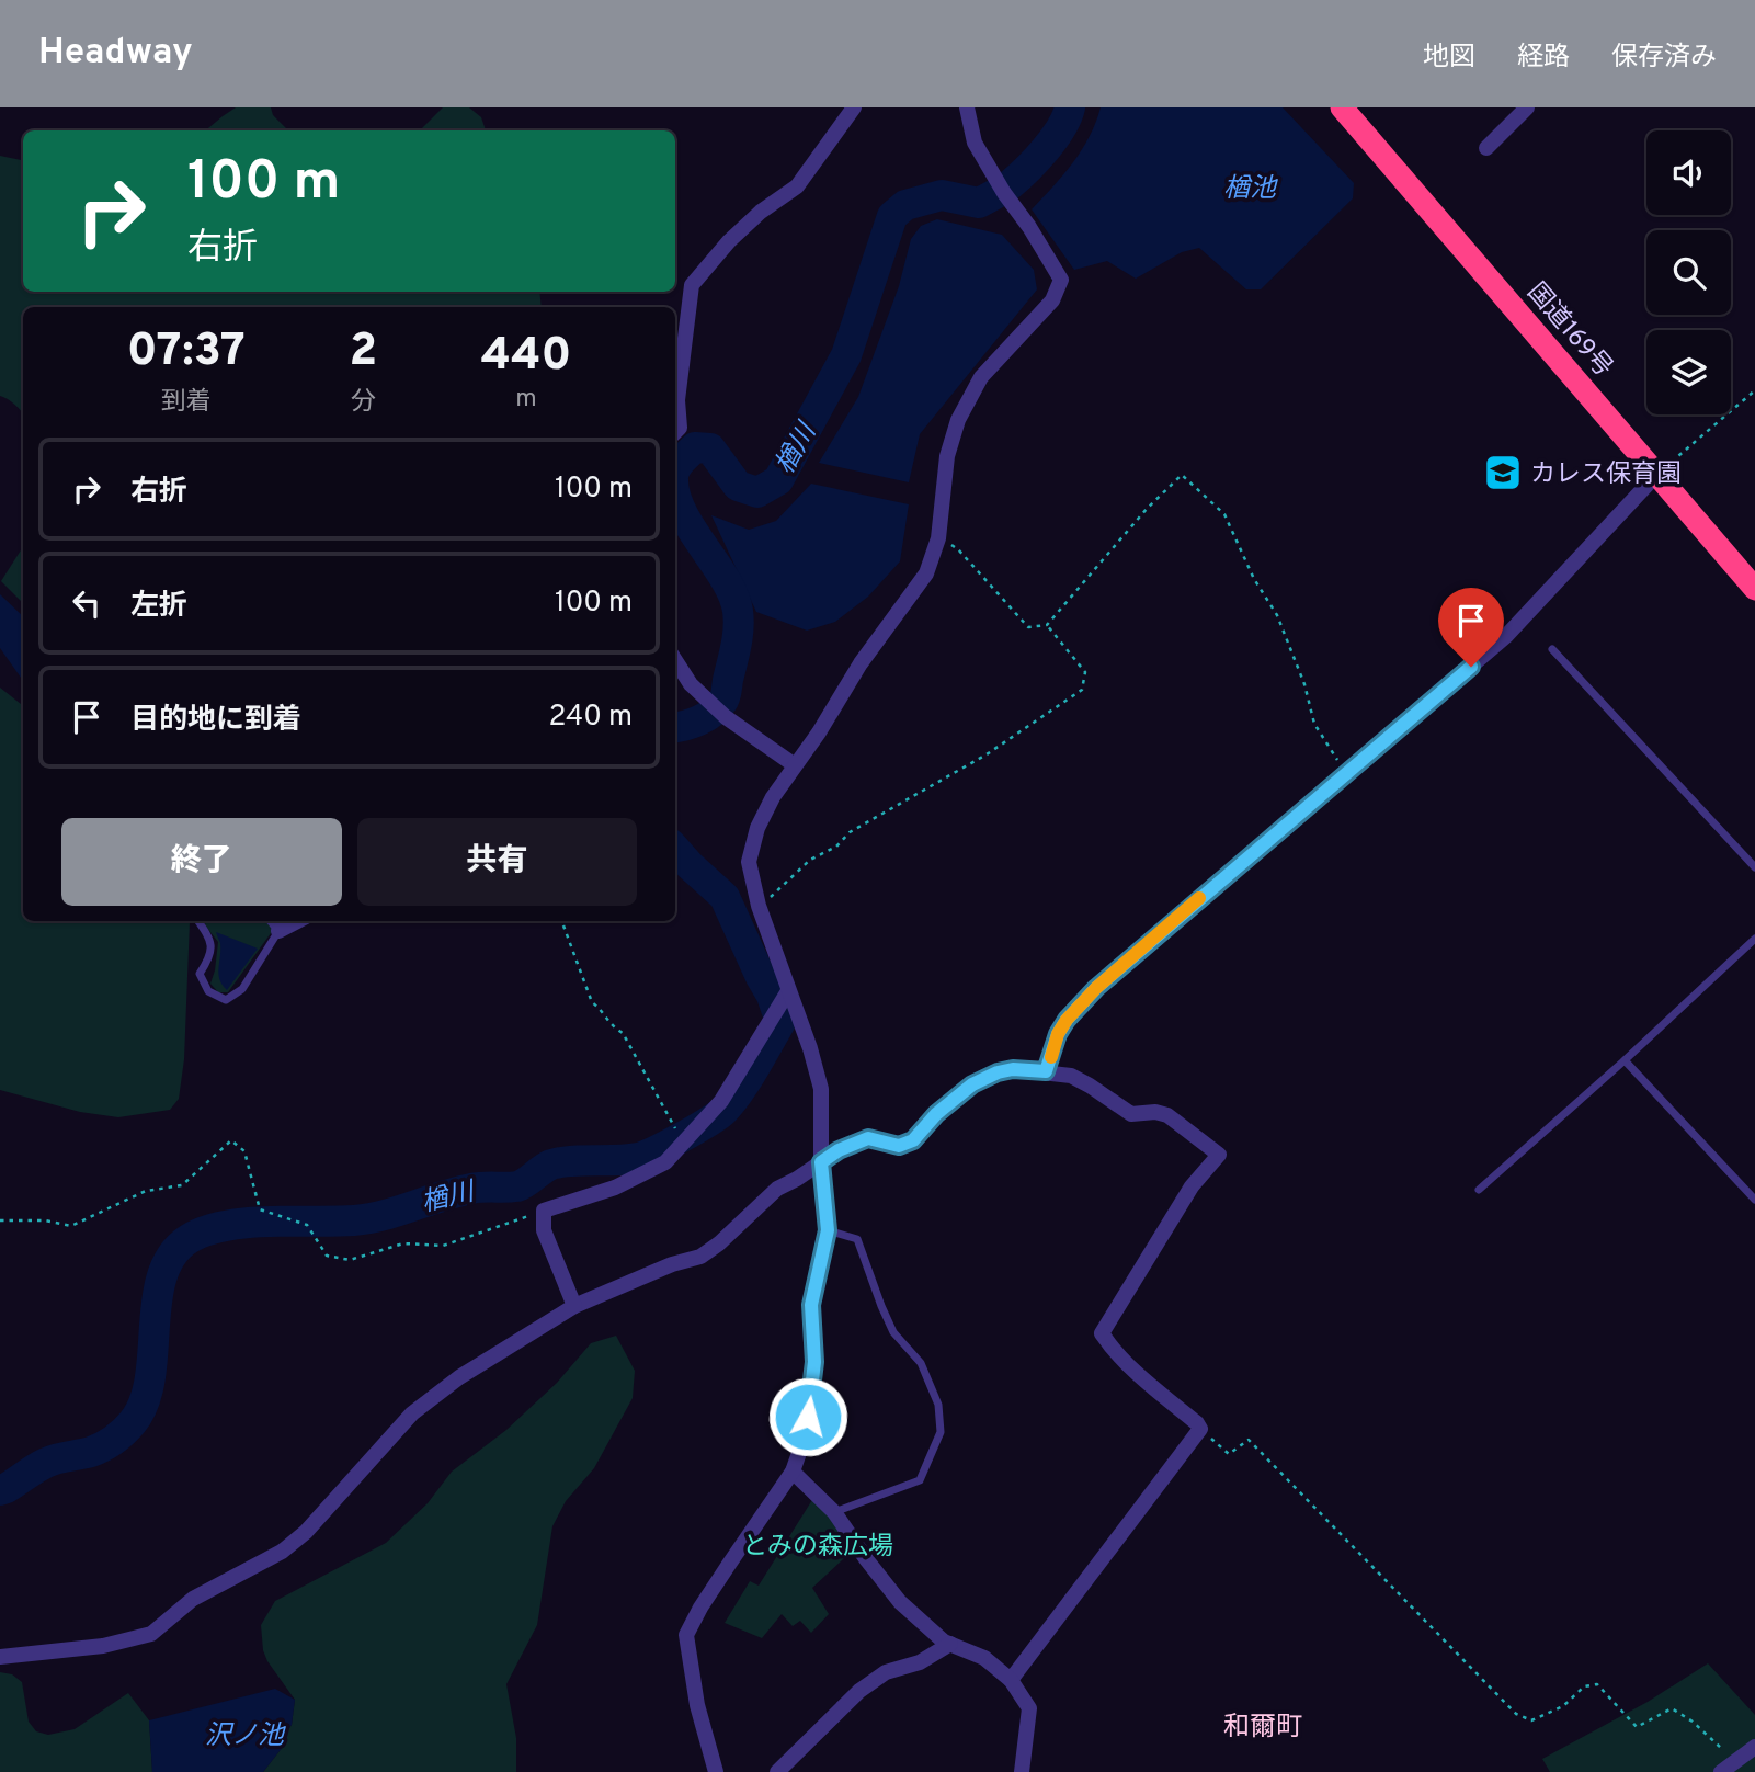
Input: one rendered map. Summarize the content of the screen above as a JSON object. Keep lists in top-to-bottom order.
{
  "streets": {
    "highway": ["国道169号"]
  },
  "districts": ["和爾町"],
  "water": ["楢池", "楢川", "沢ノ池"],
  "parks": ["とみの森広場"],
  "places": {
    "school or university": ["カレス保育園"]
  },
  "page": {
    "header": "Headway",
    "nav": ["地図", "経路", "保存済み"],
    "turn": ["100 m", "右折"],
    "eta": [
      "07:37",
      "到着",
      "2",
      "分",
      "440",
      "m"
    ],
    "list": [
      {
        "name": "右折",
        "value": "100 m"
      },
      {
        "name": "左折",
        "value": "100 m"
      },
      {
        "name": "目的地に到着",
        "value": "240 m"
      }
    ],
    "buttons": ["終了", "共有"]
  }
}
